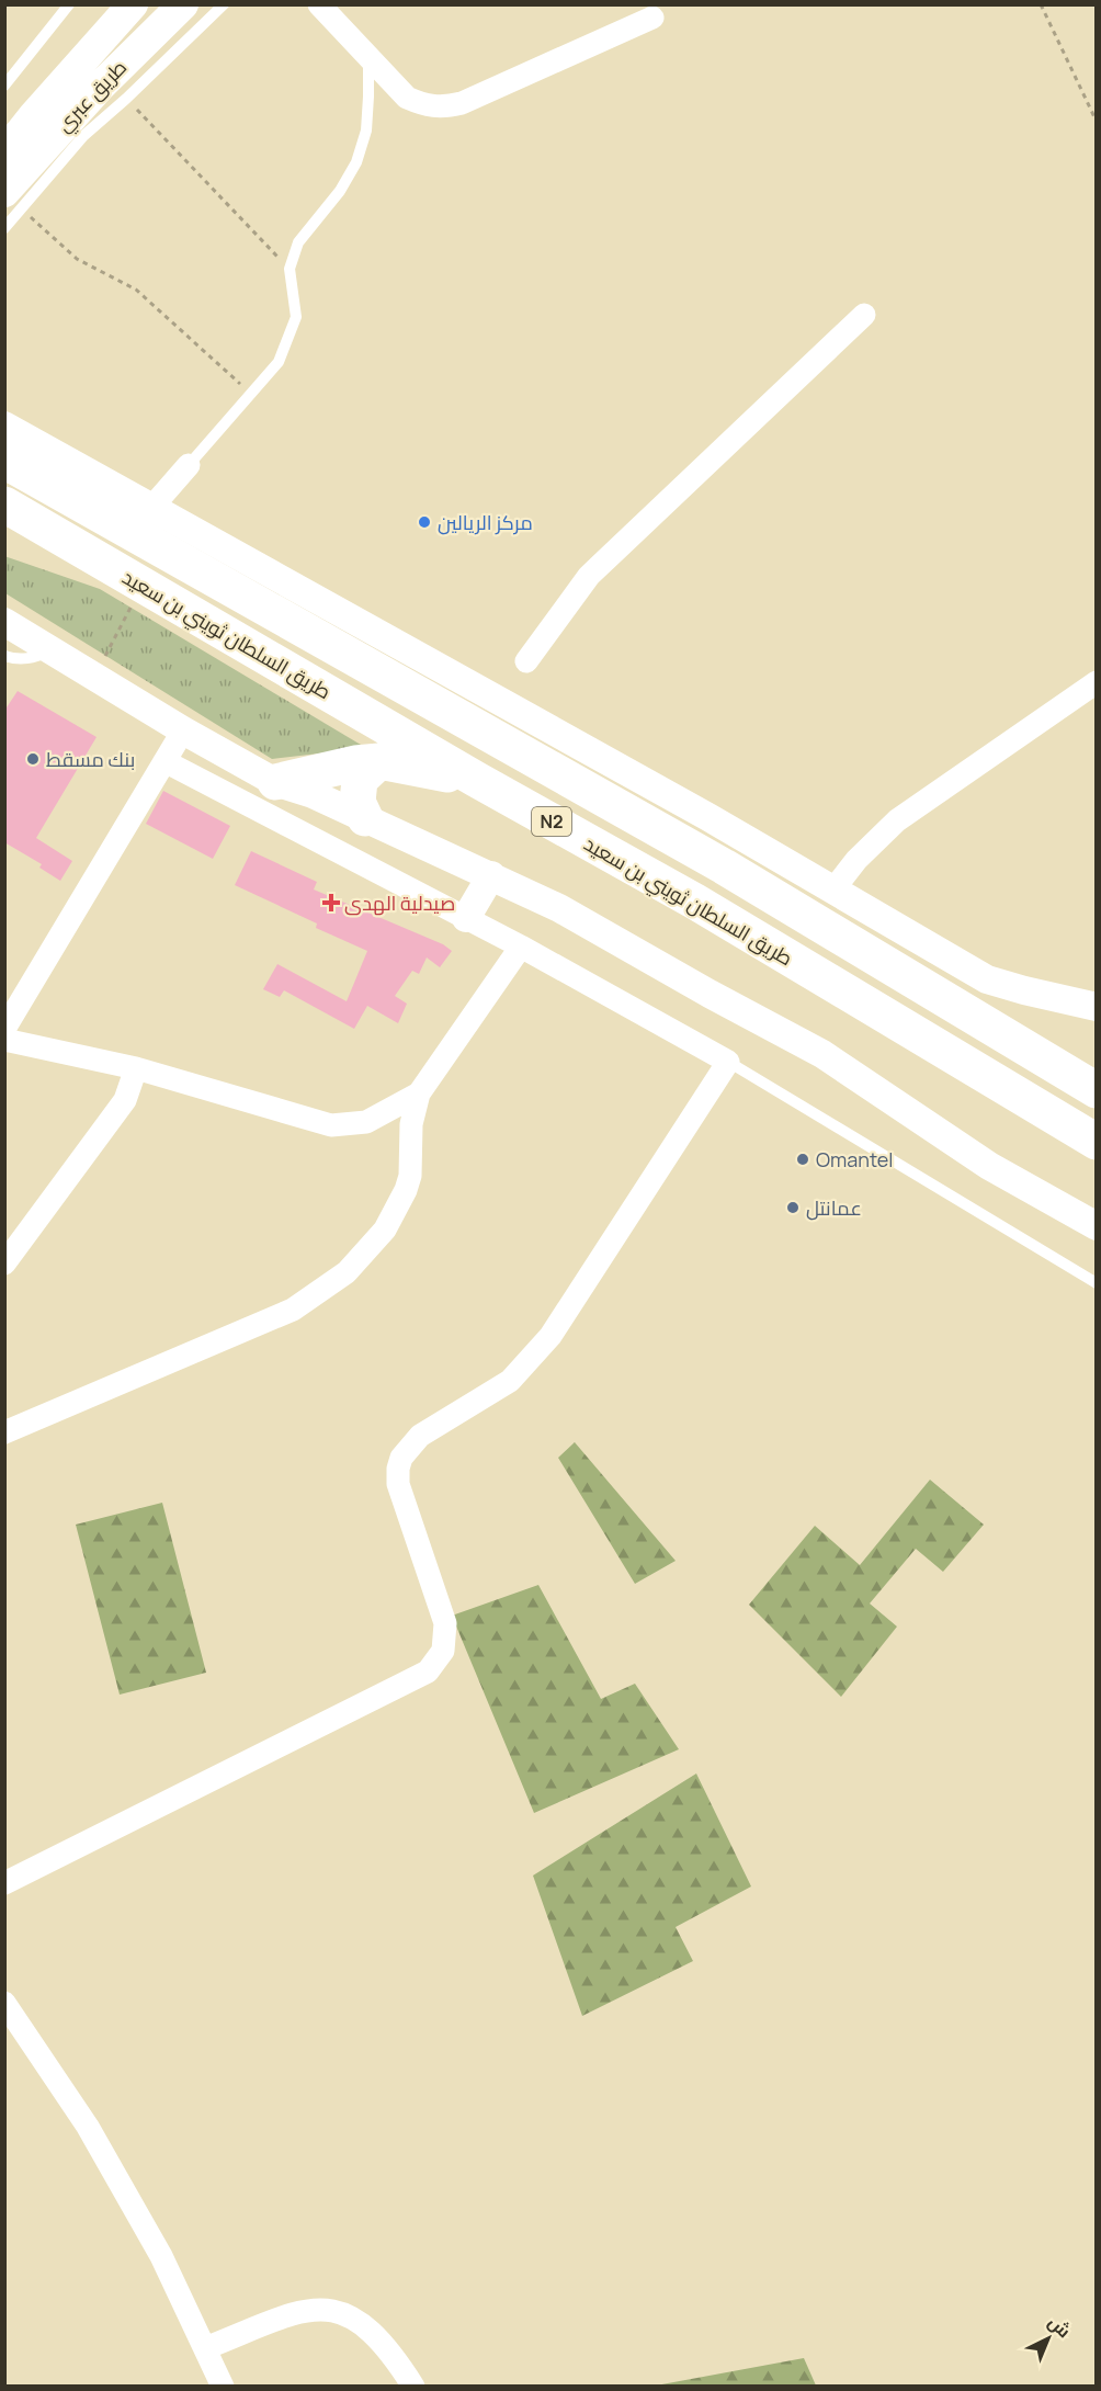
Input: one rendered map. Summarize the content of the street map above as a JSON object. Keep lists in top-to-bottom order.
{
  "streets": {
    "highway": ["طريق السلطان ثويني بن سعيد", "N2"],
    "main road": ["طريق عبري"]
  },
  "places": {
    "other": [
      "مركز الريالين",
      "بنك مسقط",
      "Omantel",
      "عمانتل"
    ],
    "health": ["صيدلية الهدى"]
  },
  "north": "top right"
}
